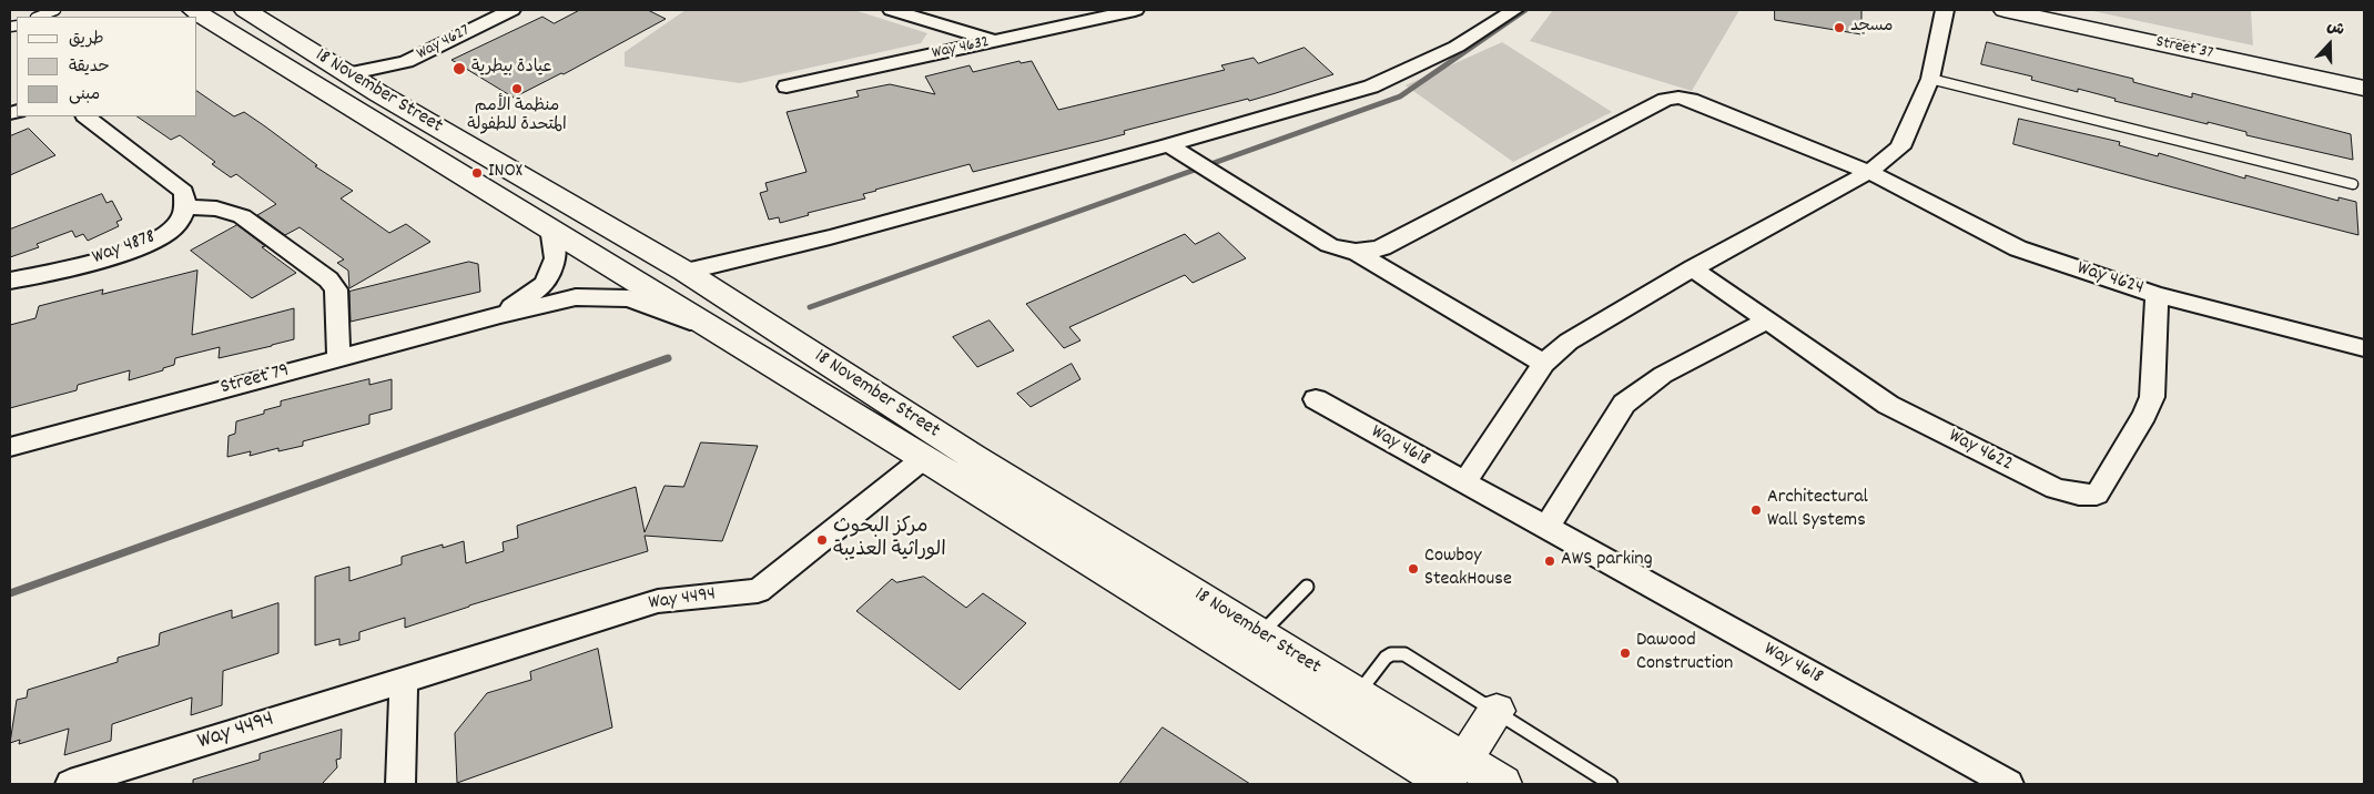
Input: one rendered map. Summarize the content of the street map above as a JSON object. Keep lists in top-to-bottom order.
{
  "streets": {
    "main road": ["Street 37", "18 November Street"],
    "street": [
      "Way 4627",
      "Way 4632",
      "Way 4878",
      "Way 4624",
      "Street 79",
      "Way 4618",
      "Way 4622",
      "Way 4494"
    ]
  },
  "crossings": [
    ["Way 4627", "18 November Street"],
    ["18 November Street", "Street 79"],
    ["18 November Street", "Way 4494"],
    ["Way 4624", "Way 4622"]
  ],
  "places": [
    "مسجد",
    "عيادة بيطرية",
    "منظمة الأمم المتحدة للطفولة",
    "INOX",
    "Architectural Wall Systems",
    "مركز البحوث الوراثية العذيبة",
    "AWS parking",
    "Cowboy SteakHouse",
    "Dawood Construction"
  ],
  "legend": ["طريق", "حديقة", "مبنى"],
  "north": "top"
}
